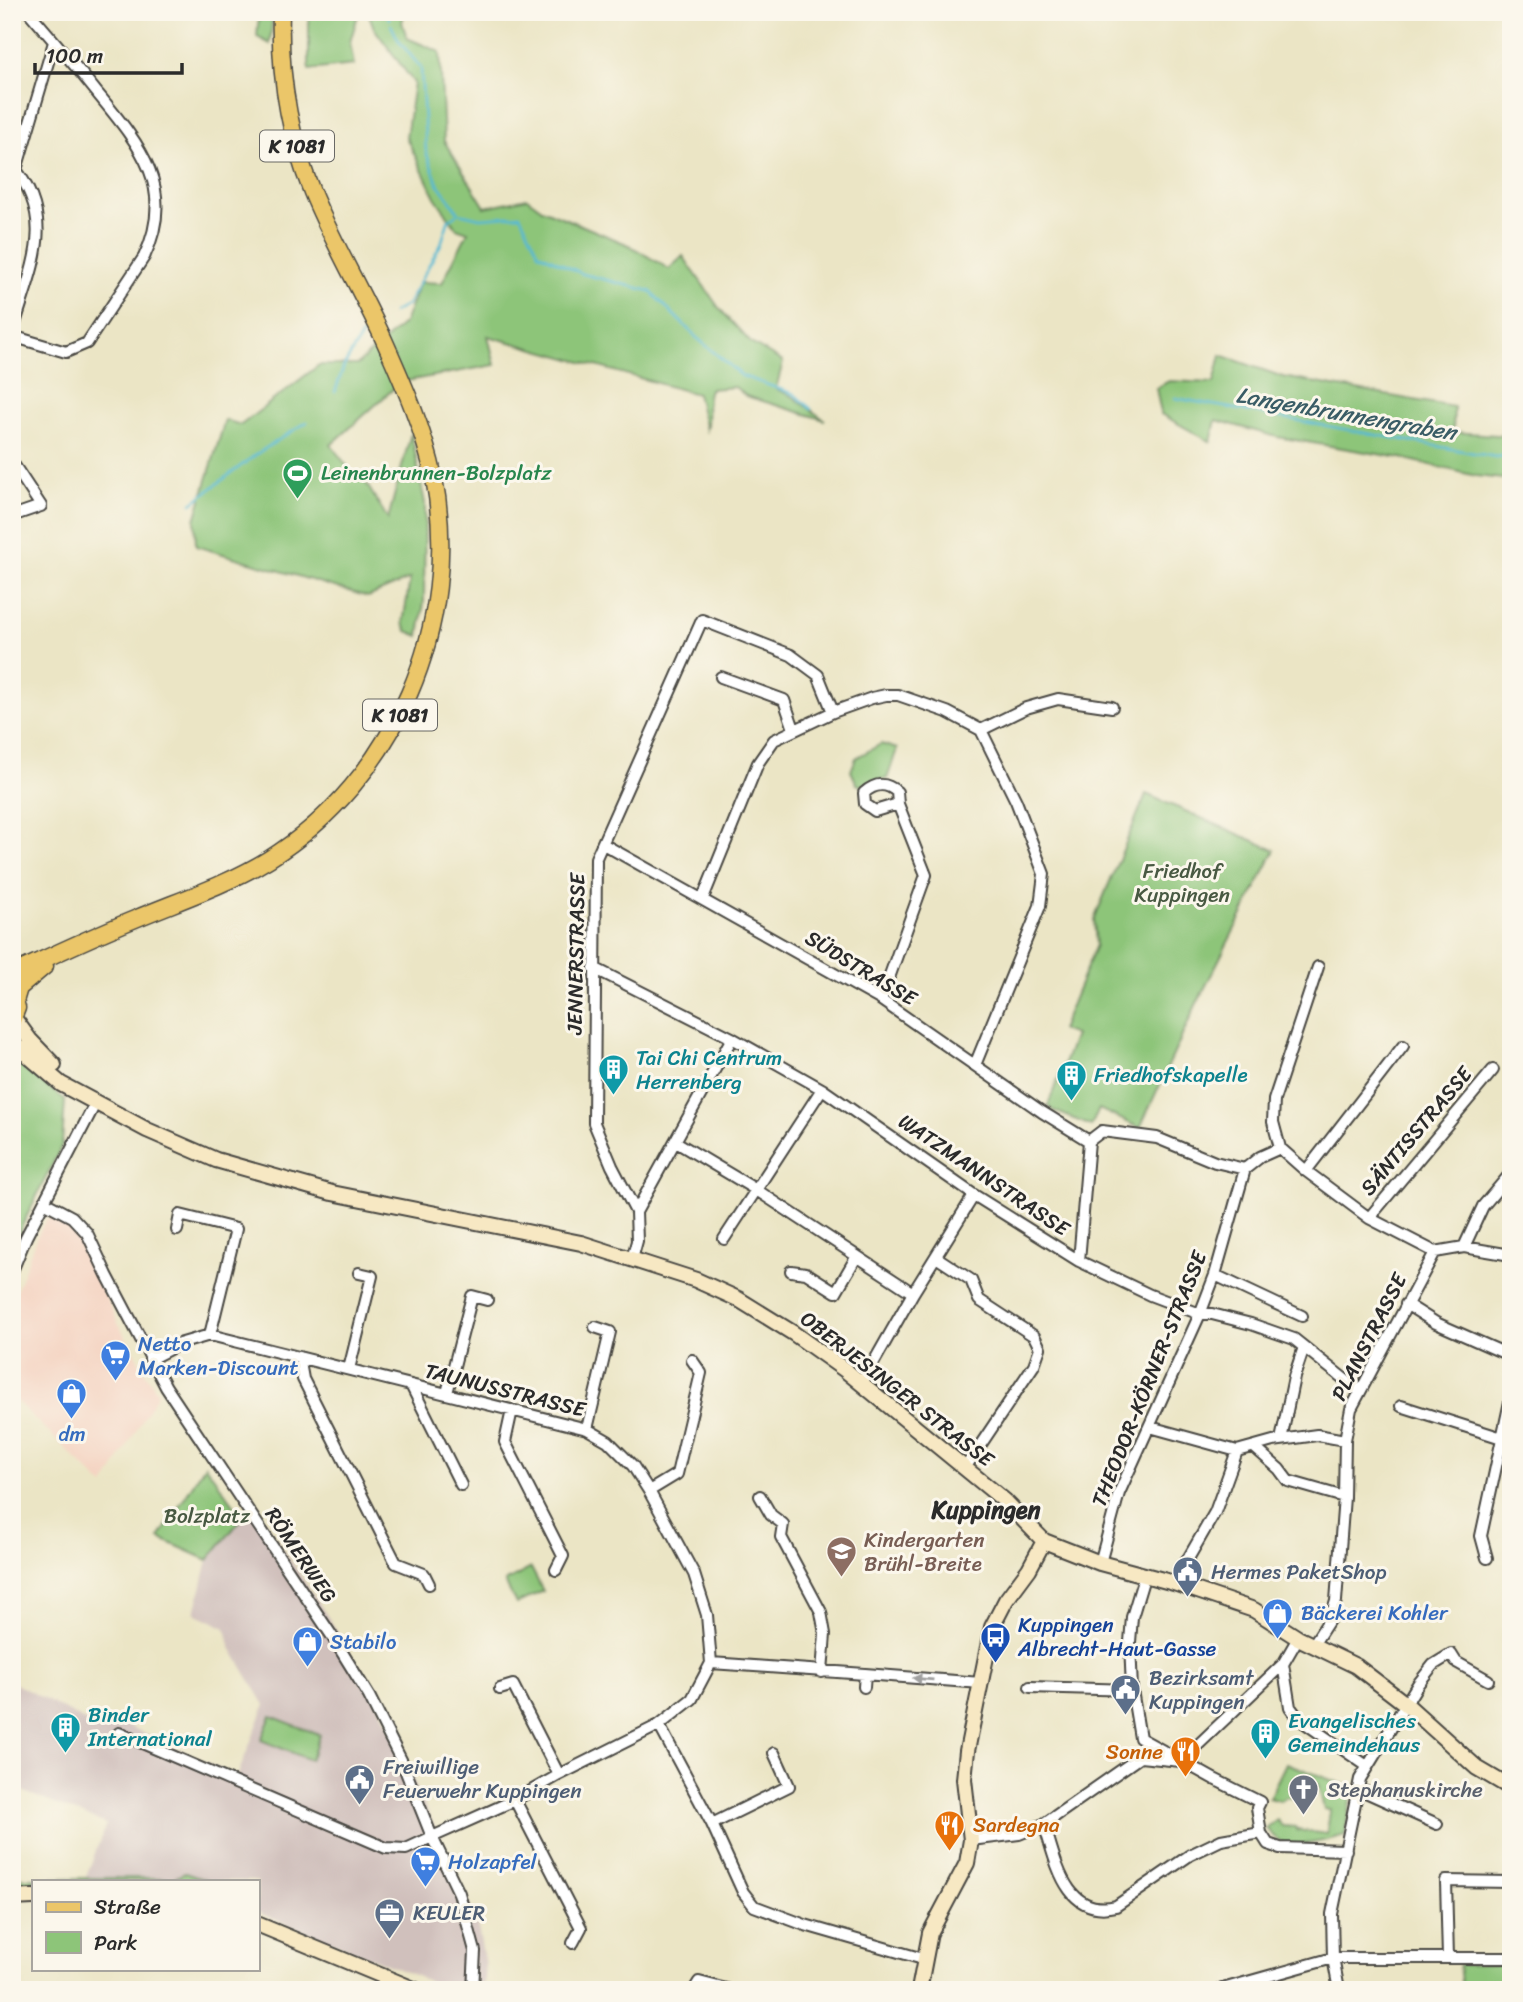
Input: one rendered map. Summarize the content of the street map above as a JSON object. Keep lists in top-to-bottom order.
{
  "streets": {
    "main road": ["K 1081", "OBERJESINGER STRASSE"],
    "street": [
      "JENNERSTRASSE",
      "SÜDSTRASSE",
      "SÄNTISSTRASSE",
      "WATZMANNSTRASSE",
      "PLANSTRASSE",
      "THEODOR-KÖRNER-STRASSE",
      "TAUNUSSTRASSE",
      "RÖMERWEG"
    ]
  },
  "crossings": [
    ["JENNERSTRASSE", "SÜDSTRASSE"],
    ["JENNERSTRASSE", "WATZMANNSTRASSE"],
    ["JENNERSTRASSE", "OBERJESINGER STRASSE"],
    ["WATZMANNSTRASSE", "PLANSTRASSE"],
    ["WATZMANNSTRASSE", "THEODOR-KÖRNER-STRASSE"]
  ],
  "districts": ["Kuppingen"],
  "water": ["Langenbrunnengraben"],
  "parks": ["Friedhof Kuppingen", "Bolzplatz"],
  "places": {
    "sports": ["Leinenbrunnen-Bolzplatz"],
    "building": [
      "Tai Chi Centrum Herrenberg",
      "Friedhofskapelle",
      "Binder International",
      "Evangelisches Gemeindehaus"
    ],
    "supermarket": ["Netto Marken-Discount", "Holzapfel"],
    "shop": ["dm", "Bäckerei Kohler", "Stabilo"],
    "school or university": ["Kindergarten Brühl-Breite"],
    "public building": ["Hermes PaketShop", "Bezirksamt Kuppingen", "Freiwillige Feuerwehr Kuppingen"],
    "bus stop": ["Kuppingen Albrecht-Haut-Gasse"],
    "restaurant": ["Sonne", "Sardegna"],
    "church": ["Stephanuskirche"],
    "office": ["KEULER"]
  },
  "legend": ["Straße", "Park"],
  "scale_bar": "100 m"
}
